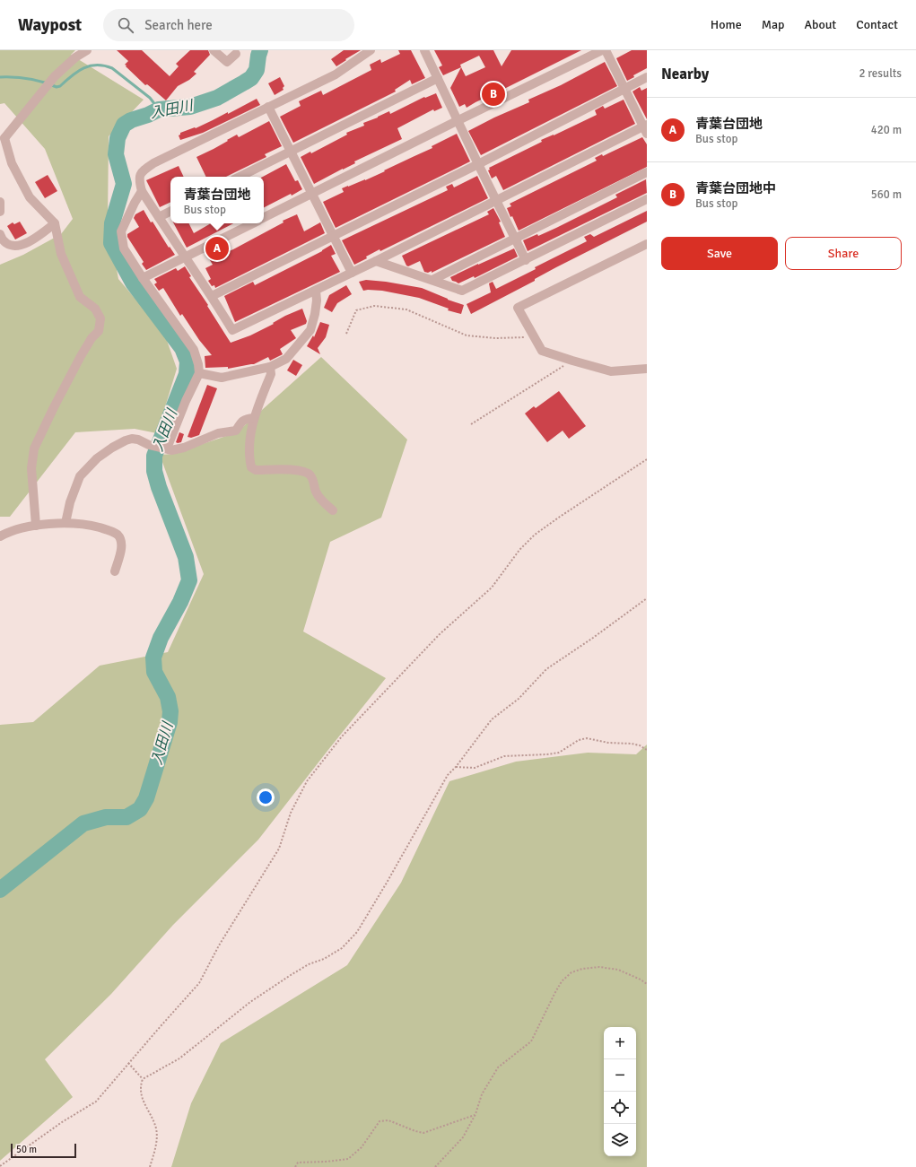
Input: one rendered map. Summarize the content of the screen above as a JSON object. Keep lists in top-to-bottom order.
{
  "water": ["入田川"],
  "scale_bar": "50 m",
  "page": {
    "header": "Waypost",
    "search": "Search here",
    "nav": [
      "Home",
      "Map",
      "About",
      "Contact"
    ],
    "heading": ["Nearby", "2 results"],
    "pins": ["B", "A"],
    "list": [
      {
        "mark": "A",
        "name": "青葉台団地",
        "note": "Bus stop",
        "value": "420 m"
      },
      {
        "mark": "B",
        "name": "青葉台団地中",
        "note": "Bus stop",
        "value": "560 m"
      }
    ],
    "popup": ["青葉台団地", "Bus stop"],
    "buttons": ["Save", "Share"],
    "map_buttons": ["+", "−"],
    "scale": "50 m"
  }
}
